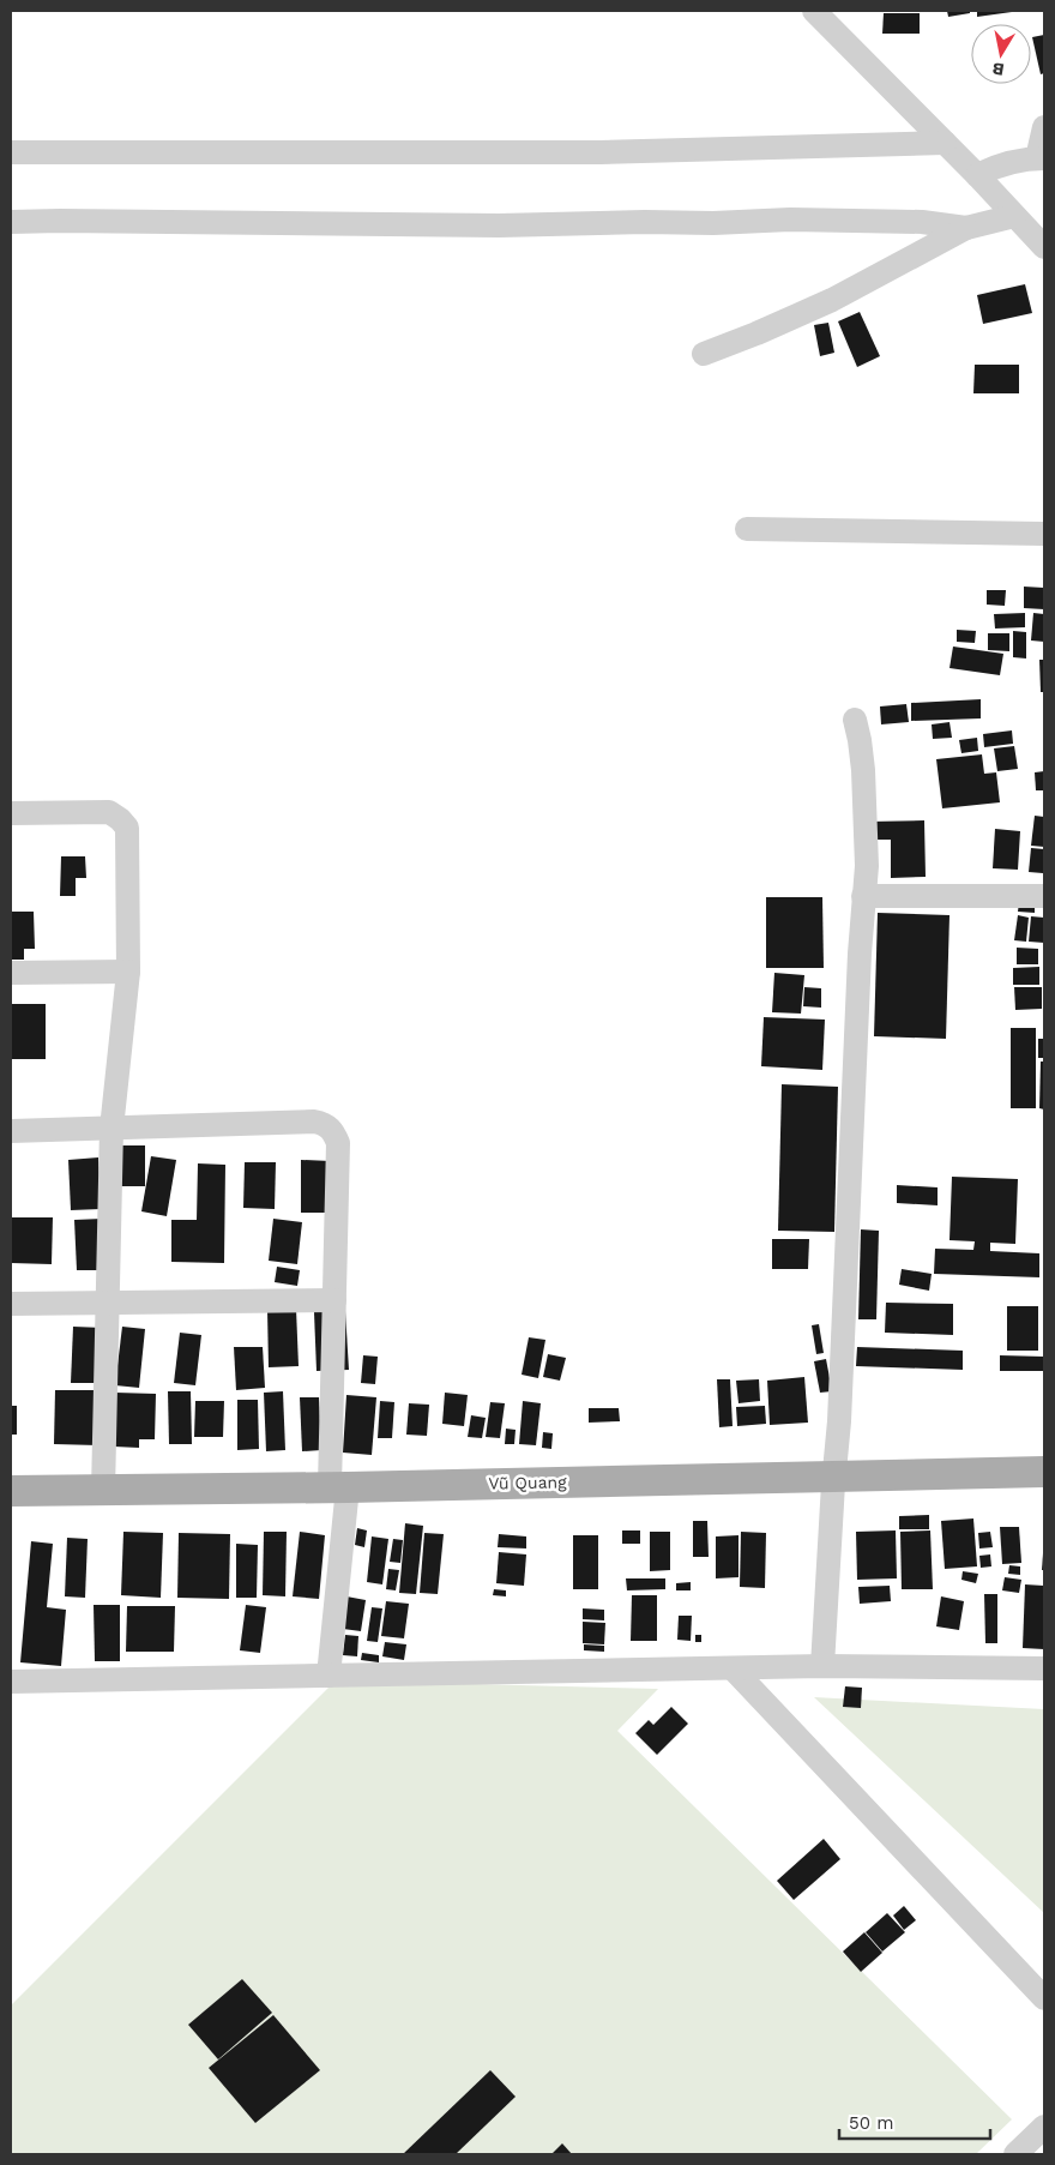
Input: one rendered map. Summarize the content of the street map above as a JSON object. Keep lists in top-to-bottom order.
{
  "streets": {
    "main road": ["Vũ Quang"]
  },
  "scale_bar": "50 m",
  "north": "bottom"
}
